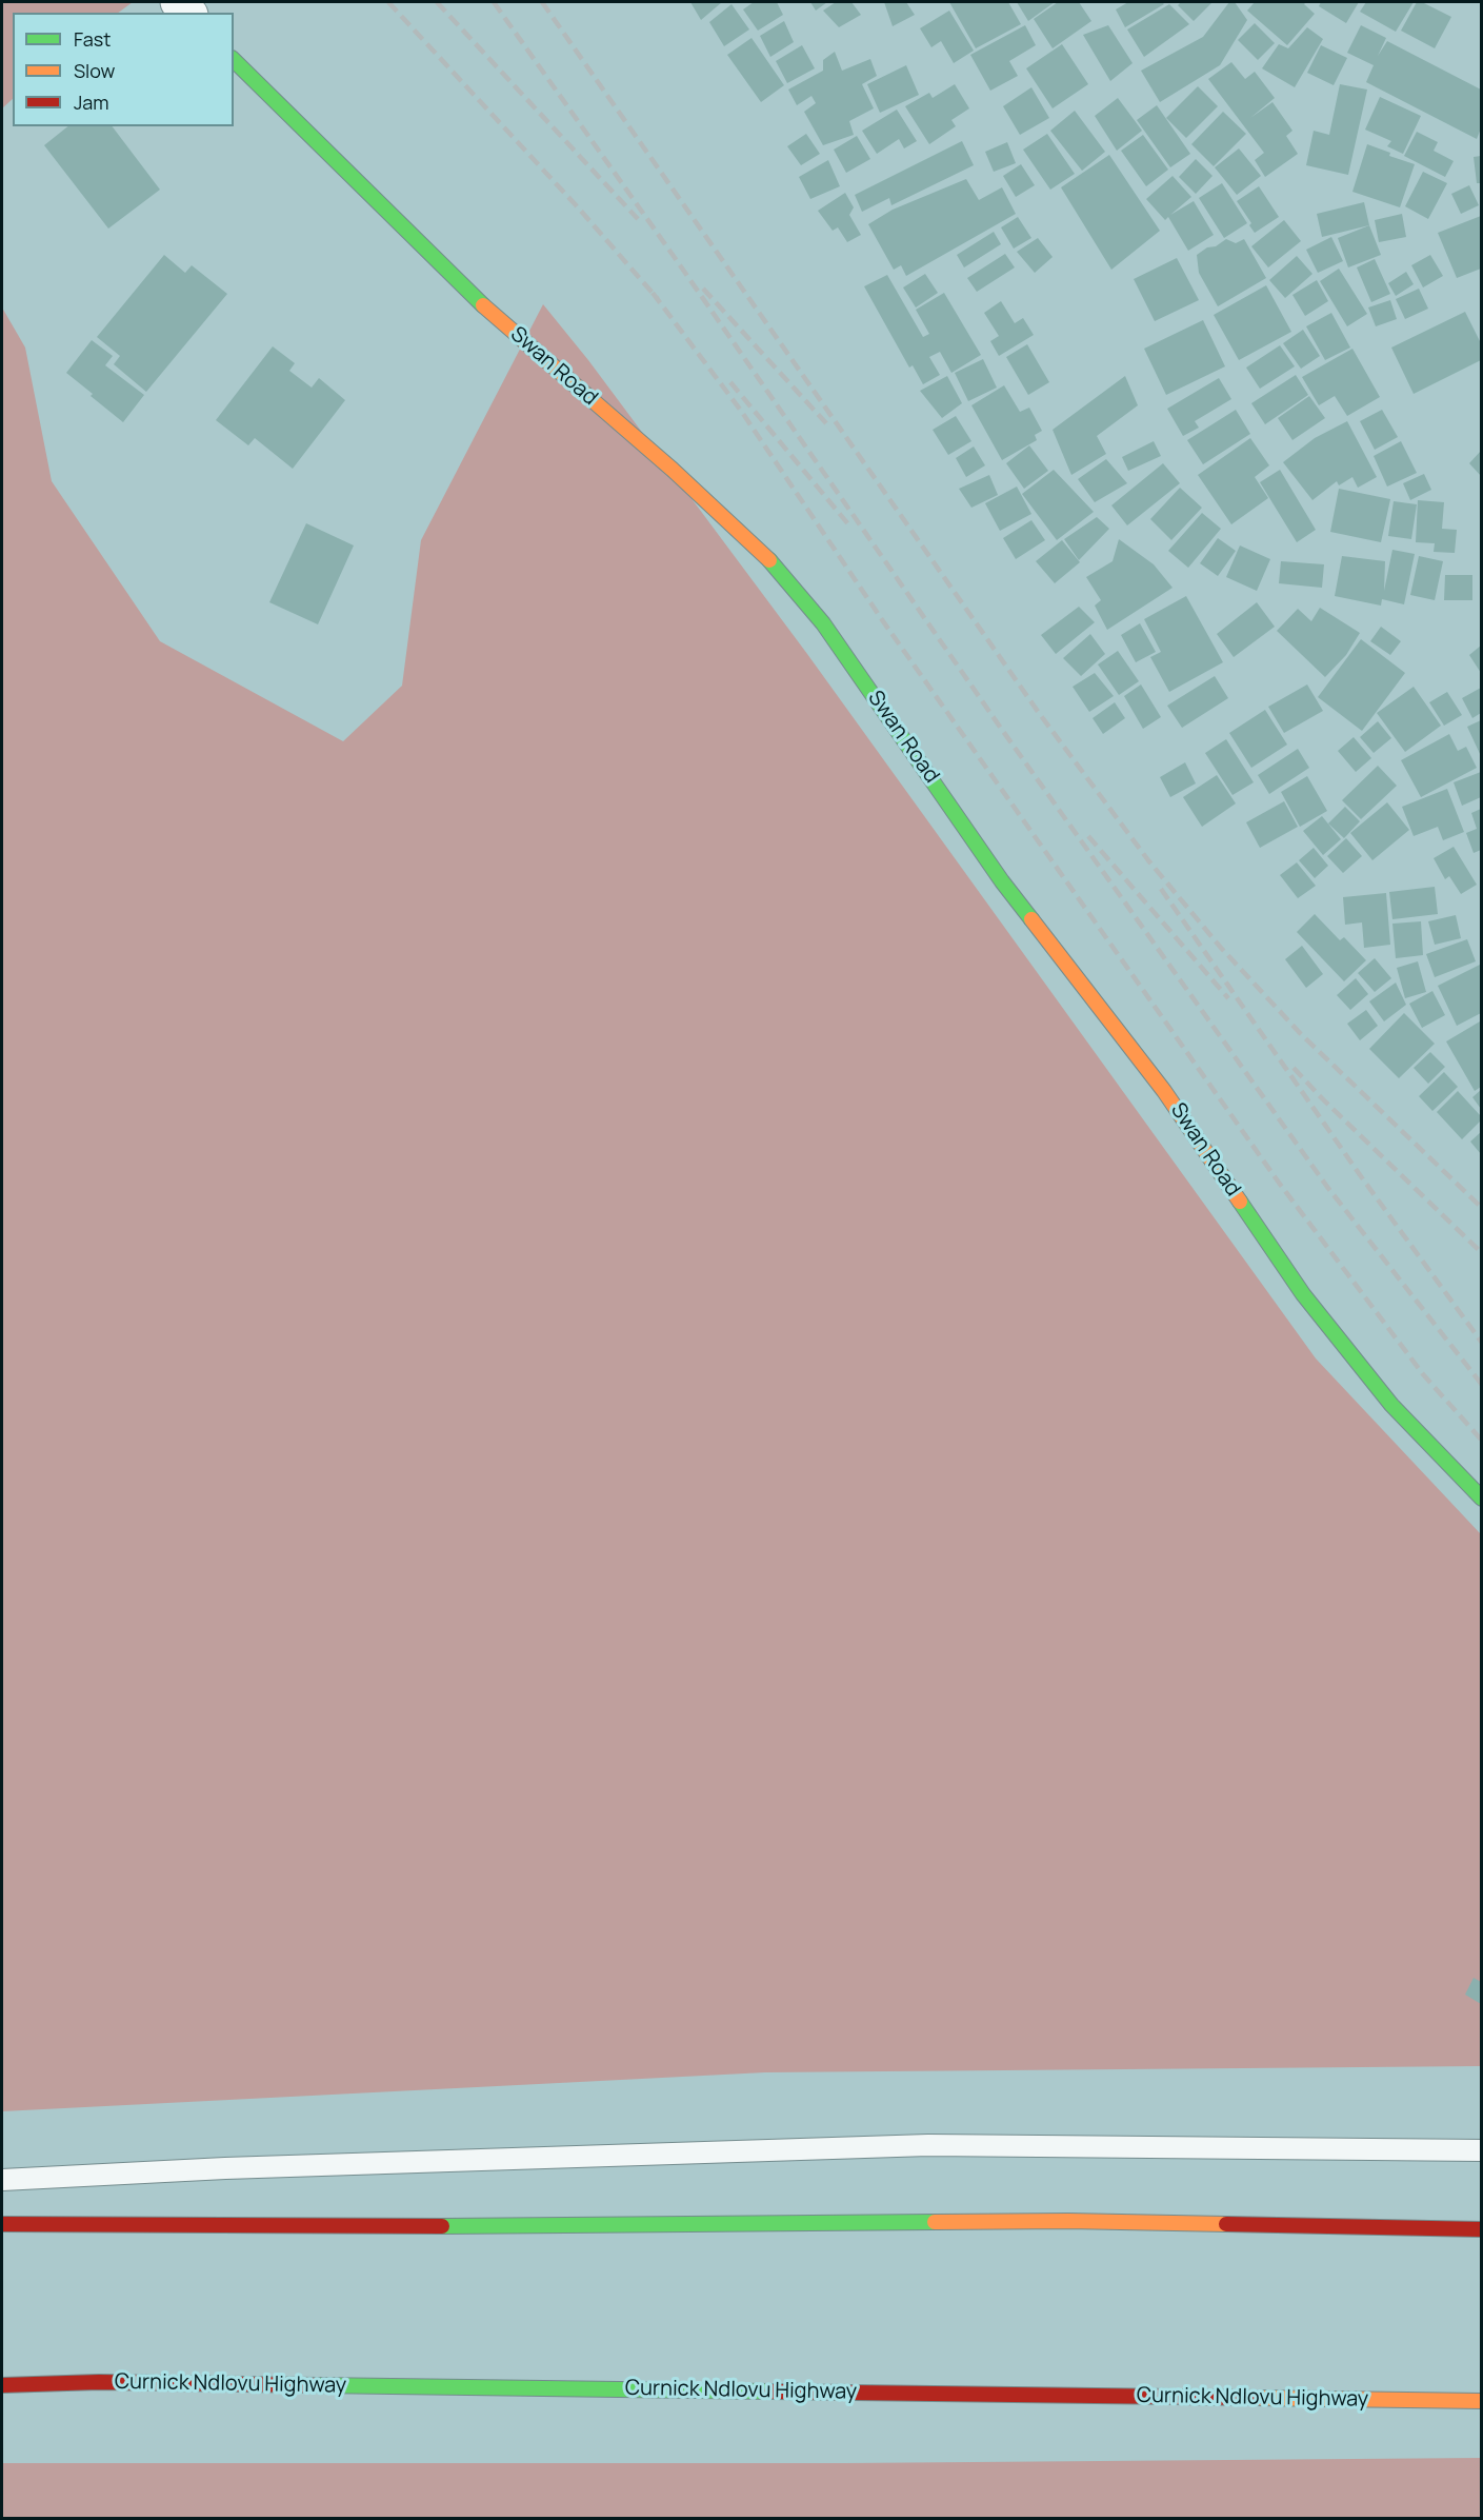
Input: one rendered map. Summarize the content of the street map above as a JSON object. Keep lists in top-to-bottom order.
{
  "streets": {
    "main road": ["Swan Road", "Curnick Ndlovu Highway"]
  },
  "legend": ["Fast", "Slow", "Jam"]
}
